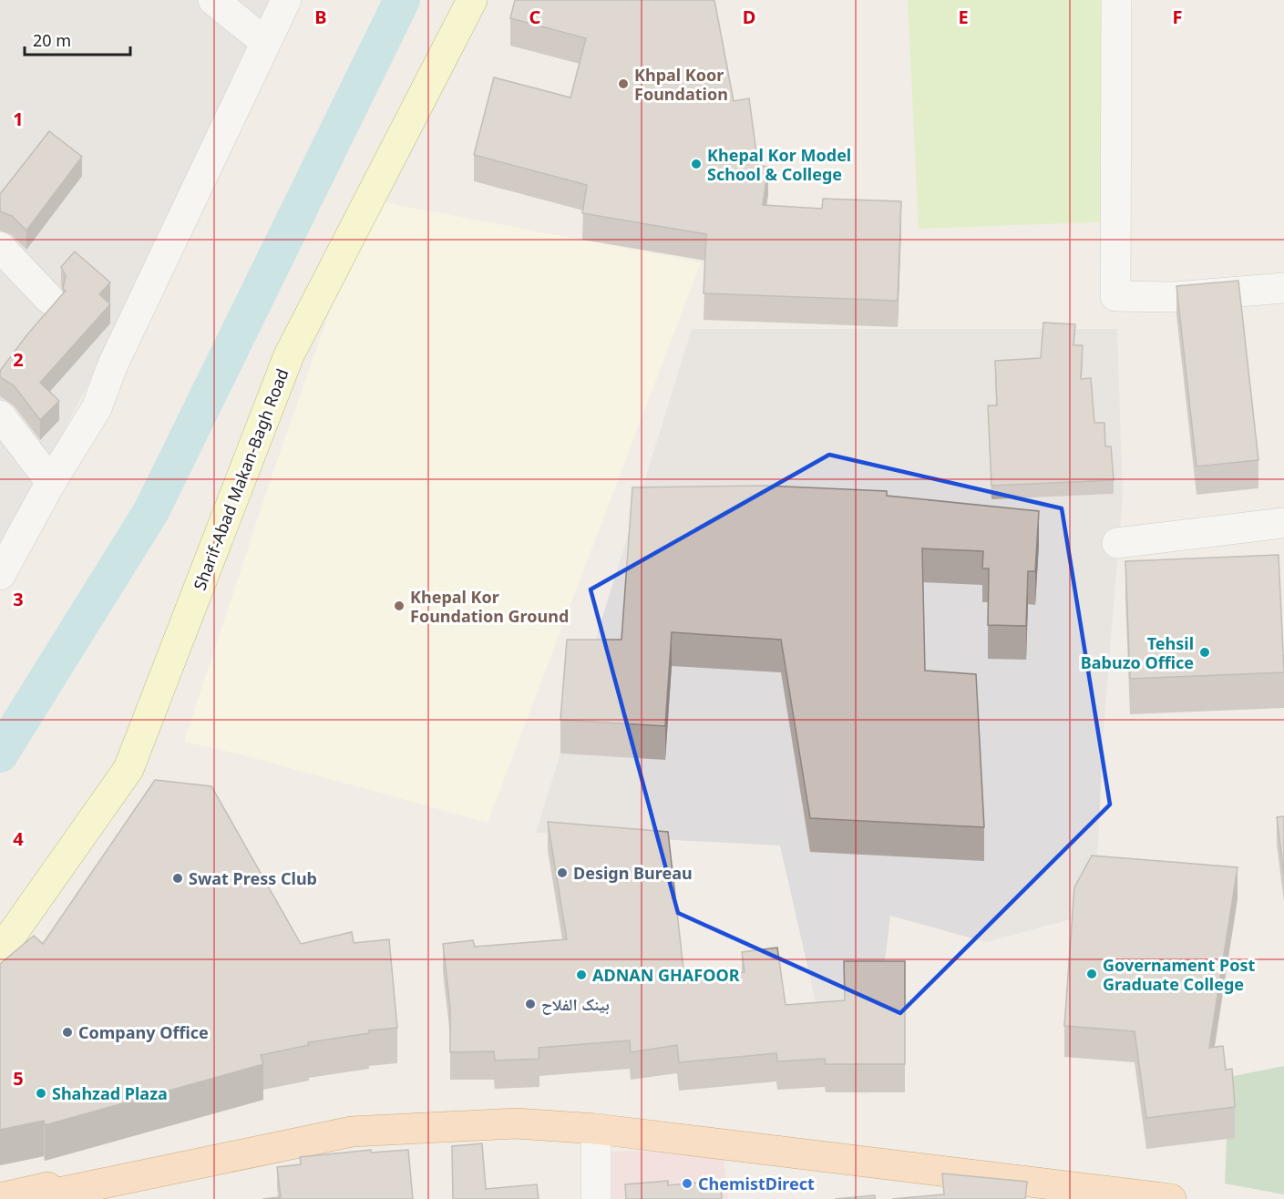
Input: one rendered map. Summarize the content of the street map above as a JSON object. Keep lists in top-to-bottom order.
{
  "streets": {
    "street": ["Sharif-Abad Makan-Bagh Road"]
  },
  "places": [
    "Khpal Koor Foundation",
    "Khepal Kor Model School & College",
    "Khepal Kor Foundation Ground",
    "Tehsil Babuzo Office",
    "Design Bureau",
    "Swat Press Club",
    "Governament Post Graduate College",
    "ADNAN GHAFOOR",
    "بینک الفلاح",
    "Company Office",
    "Shahzad Plaza",
    "ChemistDirect"
  ],
  "scale_bar": "20 m",
  "grid": {
    "columns": [
      "B",
      "C",
      "D",
      "E",
      "F"
    ],
    "rows": [
      "1",
      "2",
      "3",
      "4",
      "5"
    ]
  }
}
